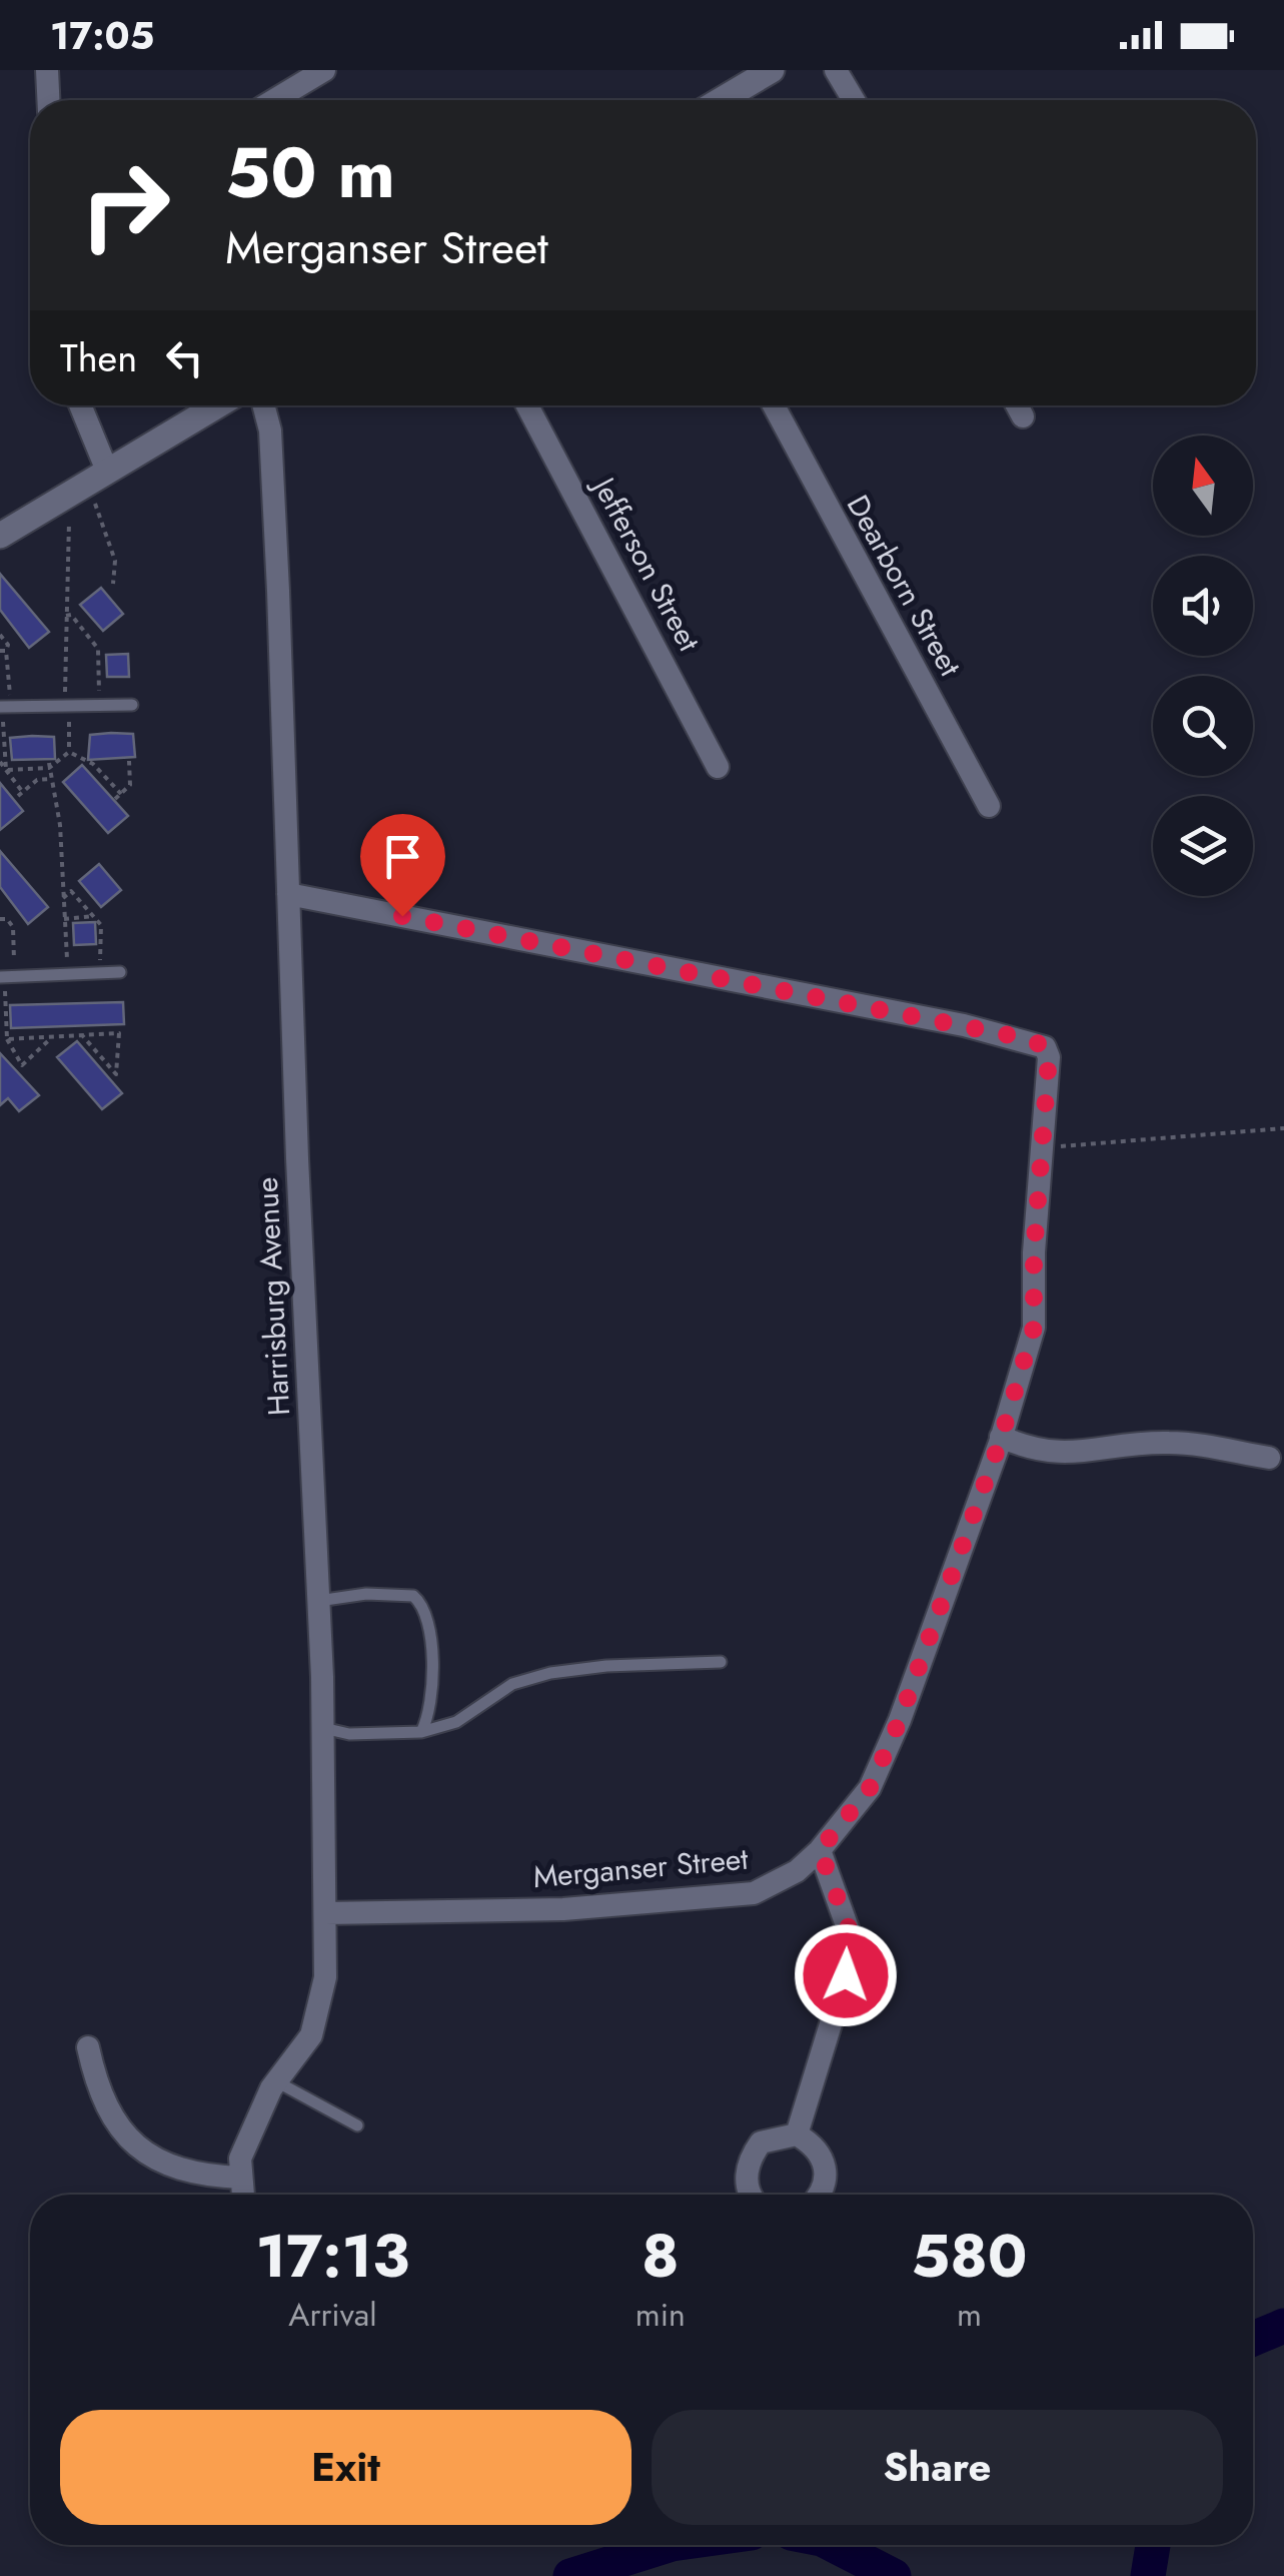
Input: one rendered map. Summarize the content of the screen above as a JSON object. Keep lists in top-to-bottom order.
{
  "streets": {
    "street": [
      "Jefferson Street",
      "Dearborn Street",
      "Harrisburg Avenue",
      "Merganser Street"
    ]
  },
  "crossings": [
    ["Harrisburg Avenue", "Merganser Street"]
  ],
  "north": "top",
  "page": {
    "status": "17:05",
    "turn": ["50 m", "Merganser Street"],
    "then": "Then",
    "eta": [
      "17:13",
      "Arrival",
      "8",
      "min",
      "580",
      "m"
    ],
    "buttons": ["Exit", "Share"]
  }
}
